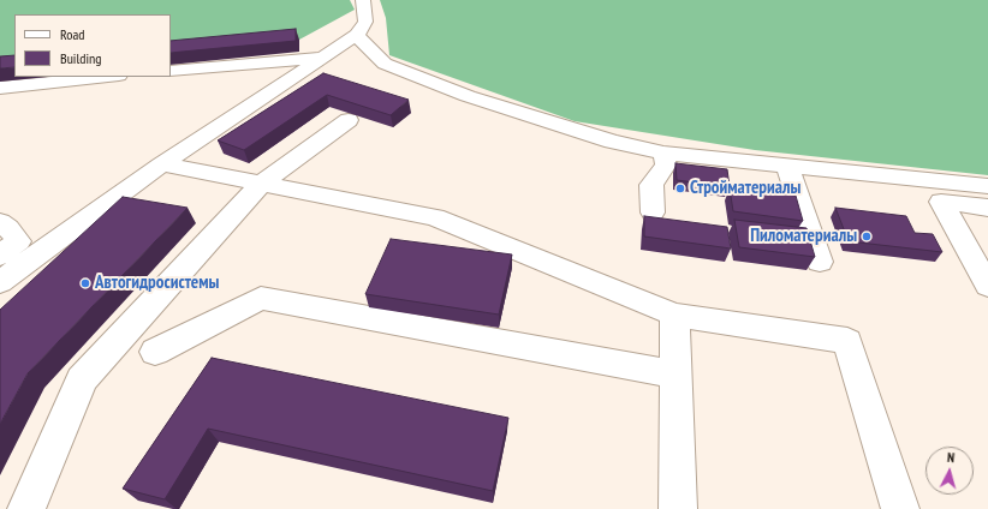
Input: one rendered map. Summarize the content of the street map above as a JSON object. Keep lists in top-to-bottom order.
{
  "places": ["Стройматериалы", "Пиломатериалы", "Автогидросистемы"],
  "legend": ["Road", "Building"],
  "north": "top"
}
